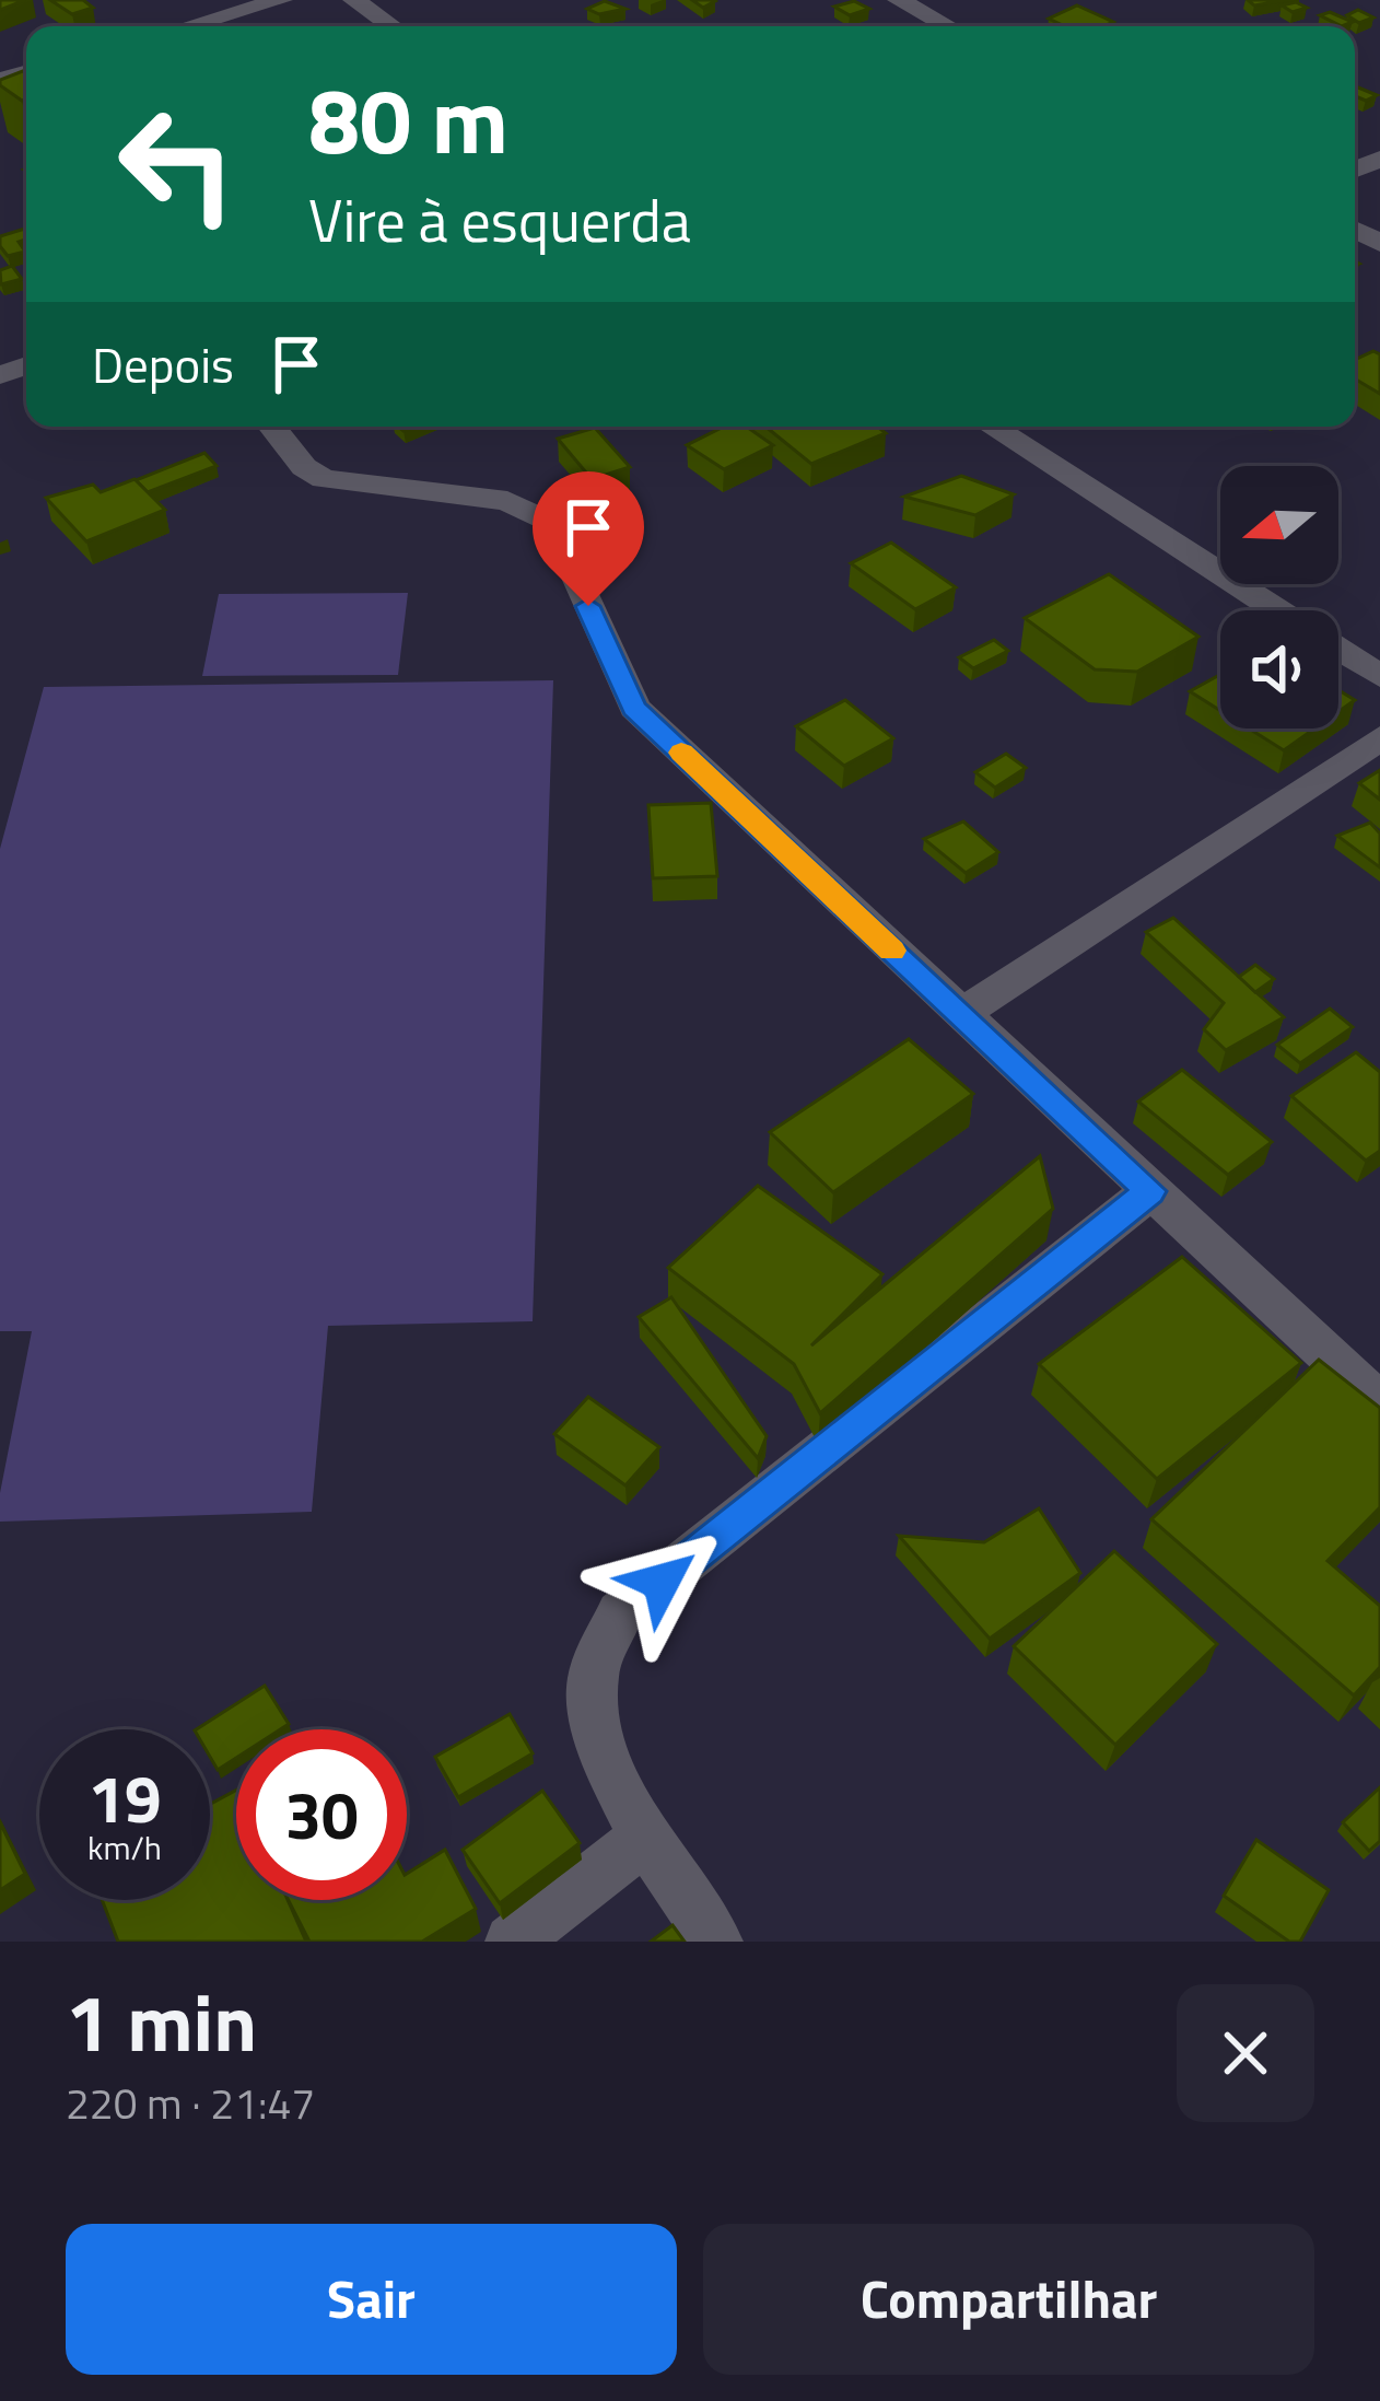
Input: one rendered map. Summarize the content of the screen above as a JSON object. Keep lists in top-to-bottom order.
{
  "north": "left",
  "page": {
    "turn": ["80 m", "Vire à esquerda"],
    "then": "Depois",
    "speed": "19 km/h",
    "limit": "30",
    "heading": ["1 min", "220 m · 21:47"],
    "buttons": ["Sair", "Compartilhar"]
  }
}
